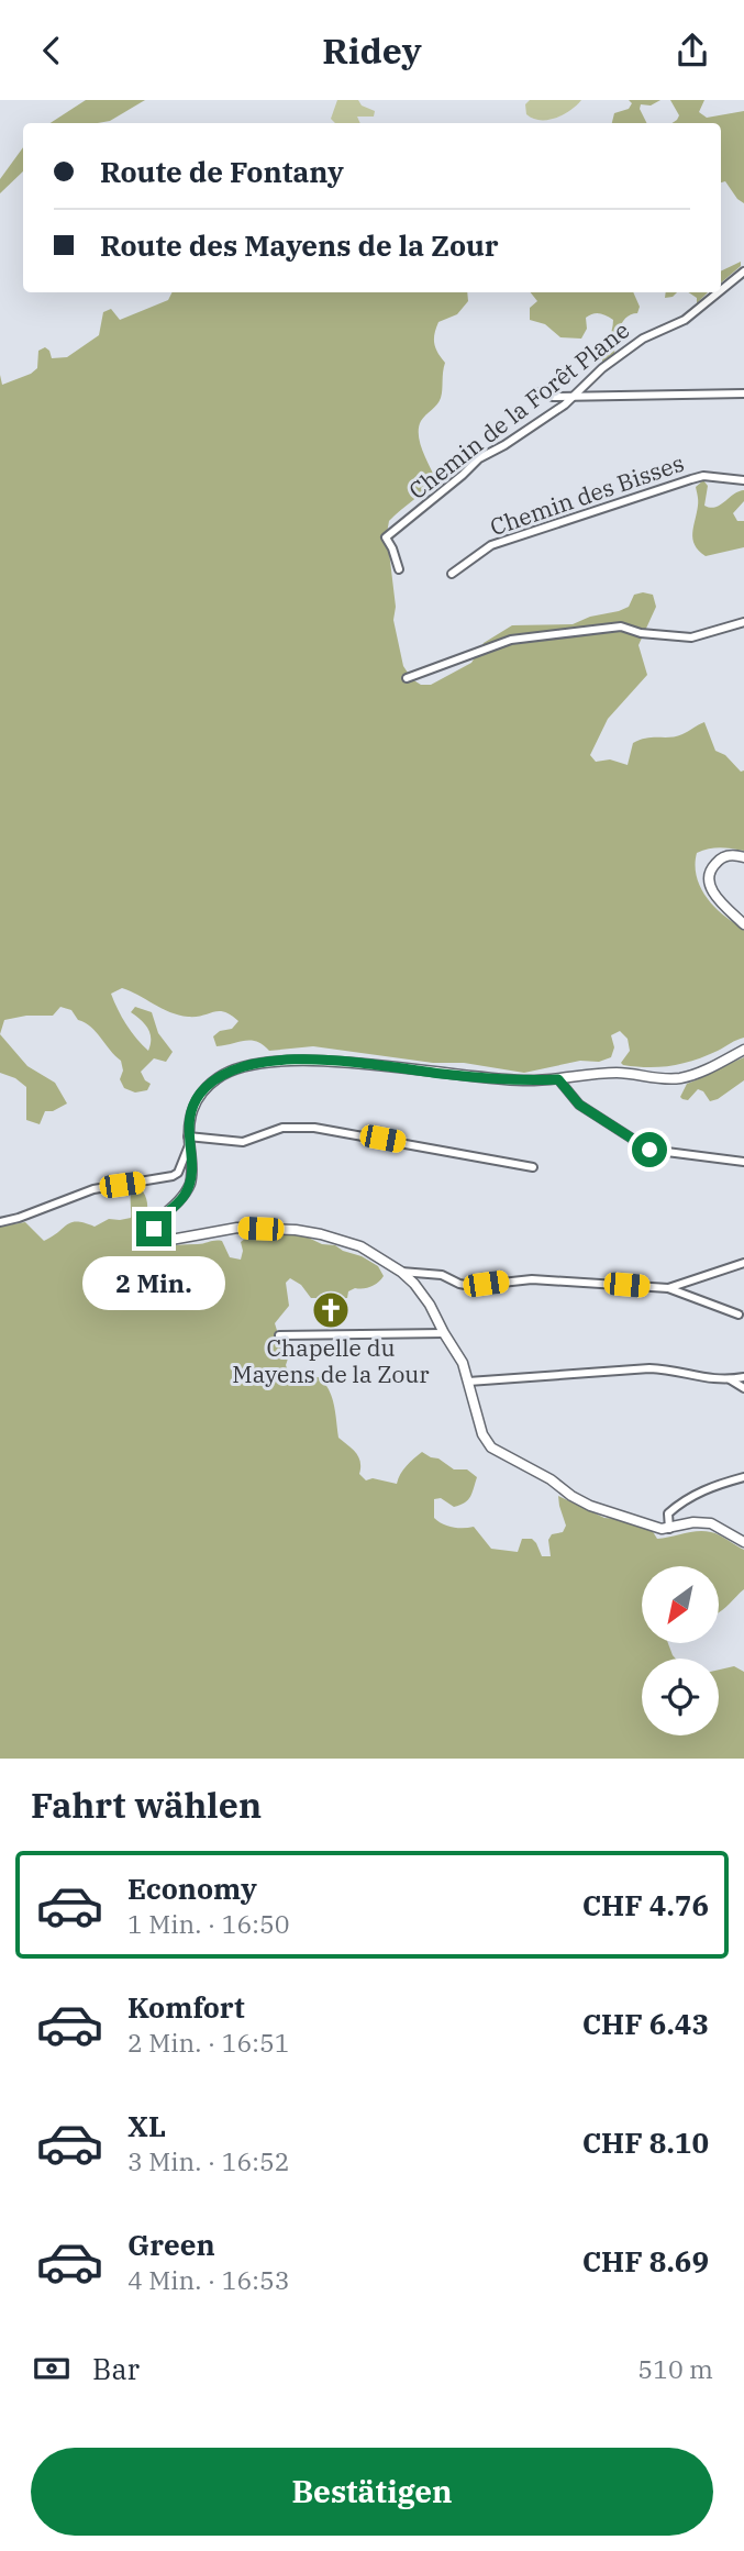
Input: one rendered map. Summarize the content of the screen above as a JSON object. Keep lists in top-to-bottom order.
{
  "streets": {
    "street": ["Chemin de la Forêt Plane", "Chemin des Bisses"]
  },
  "places": {
    "church": ["Chapelle du Mayens de la Zour"]
  },
  "north": "bottom left",
  "page": {
    "header": "Ridey",
    "banner": ["Route de Fontany", "Route des Mayens de la Zour"],
    "bubble": "2 Min.",
    "heading": "Fahrt wählen",
    "list": [
      {
        "name": "Economy",
        "note": "1 Min. · 16:50",
        "value": "CHF 4.76"
      },
      {
        "name": "Komfort",
        "note": "2 Min. · 16:51",
        "value": "CHF 6.43"
      },
      {
        "name": "XL",
        "note": "3 Min. · 16:52",
        "value": "CHF 8.10"
      },
      {
        "name": "Green",
        "note": "4 Min. · 16:53",
        "value": "CHF 8.69"
      }
    ],
    "pay": ["Bar", "510 m"],
    "buttons": "Bestätigen"
  }
}
